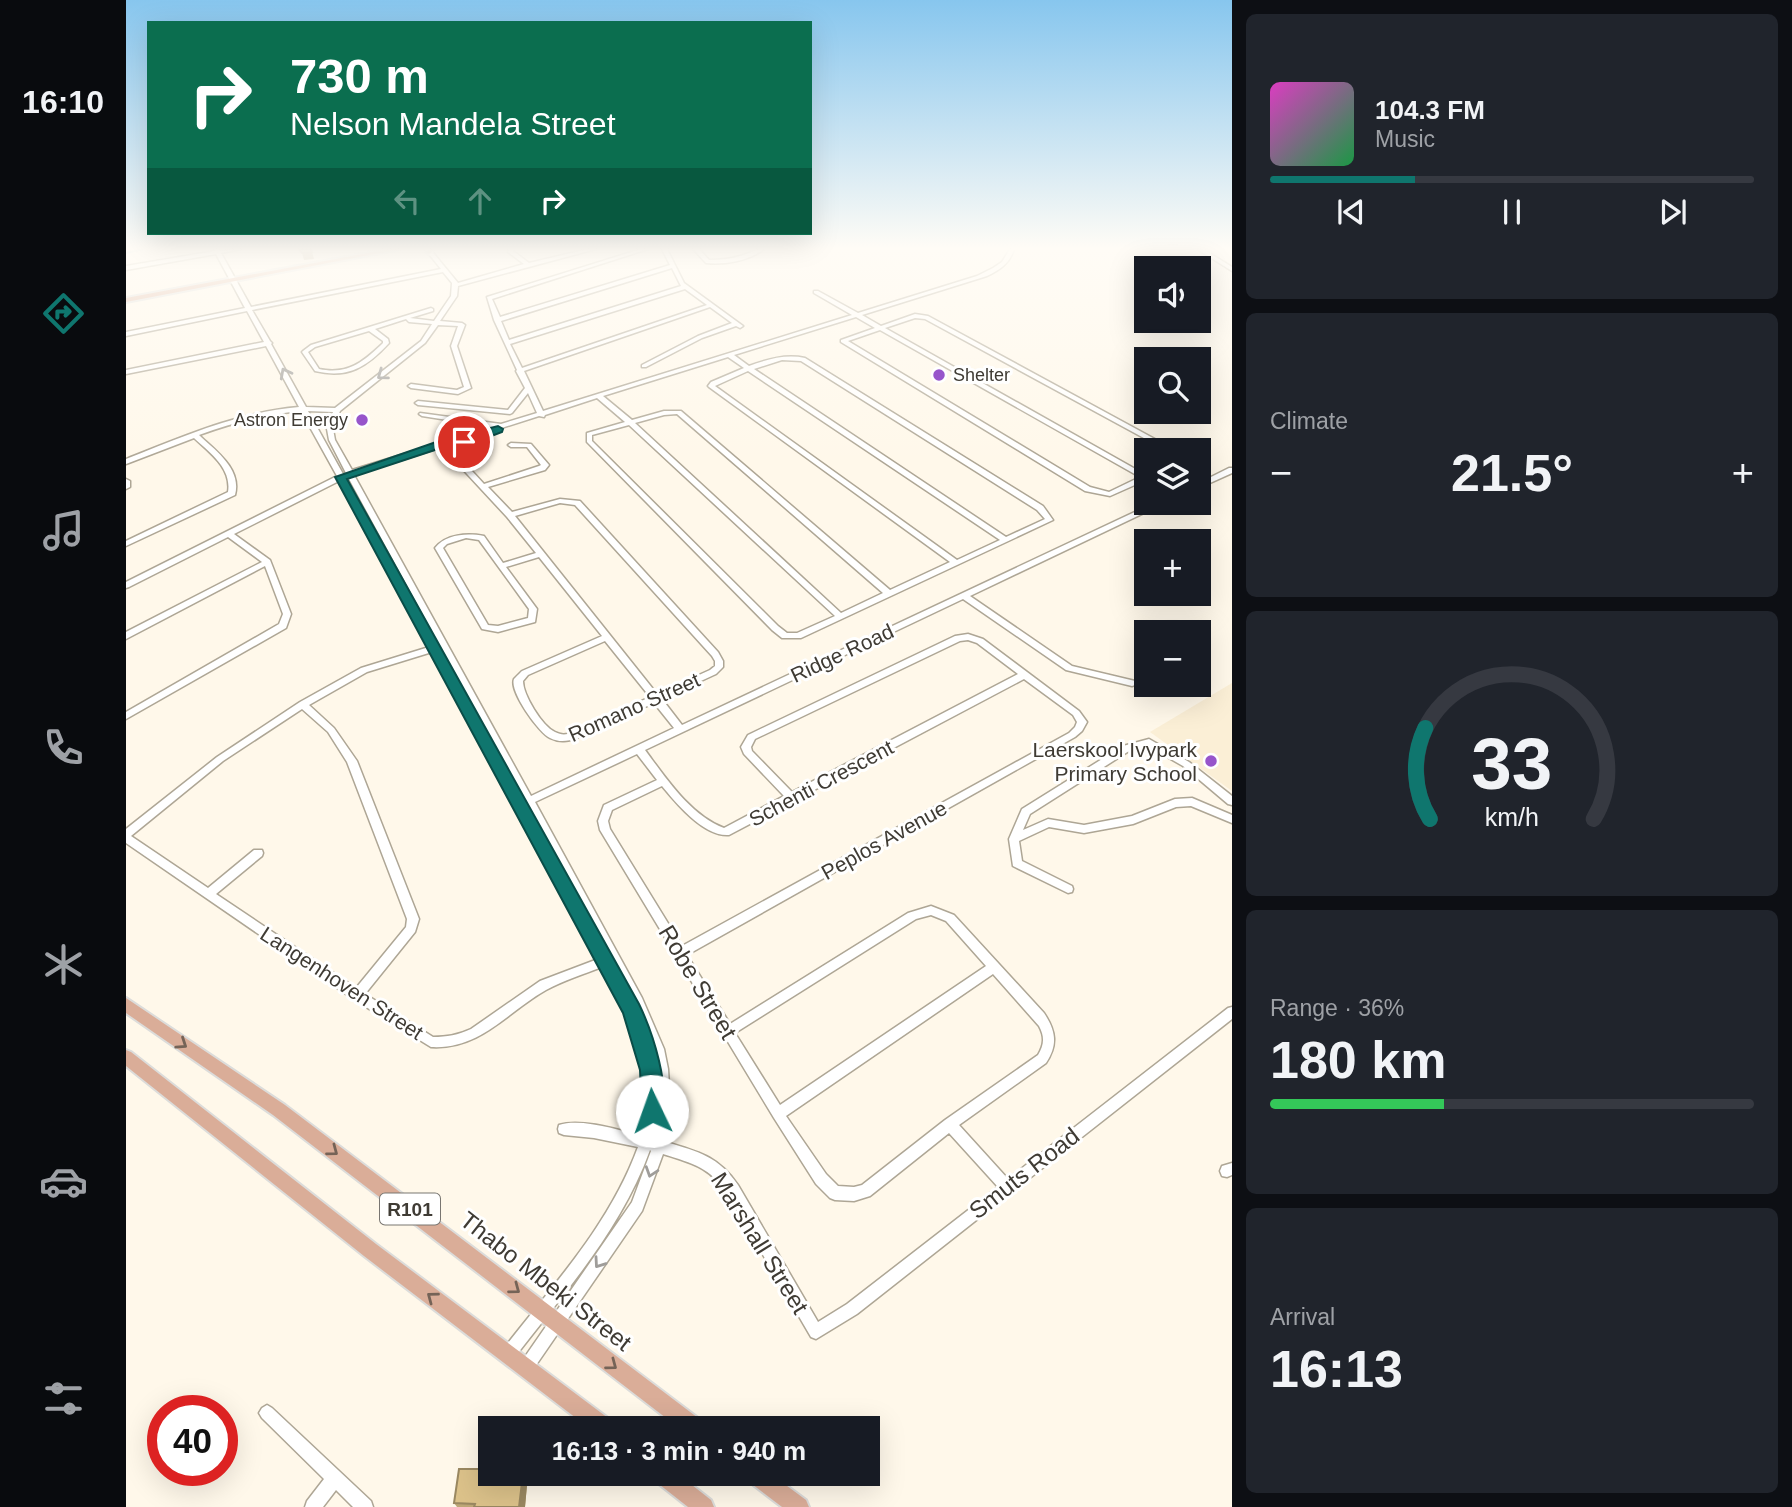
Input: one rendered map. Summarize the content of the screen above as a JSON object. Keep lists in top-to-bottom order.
{
  "streets": {
    "main road": ["R101", "Thabo Mbeki Street"],
    "street": [
      "Ridge Road",
      "Romano Street",
      "Schenti Crescent",
      "Peplos Avenue",
      "Robe Street",
      "Langenhoven Street",
      "Smuts Road",
      "Marshall Street"
    ]
  },
  "crossings": [
    ["Ridge Road", "Schenti Crescent"],
    ["Schenti Crescent", "Peplos Avenue"],
    ["Schenti Crescent", "Robe Street"],
    ["Peplos Avenue", "Robe Street"],
    ["Smuts Road", "Marshall Street"]
  ],
  "places": ["Shelter", "Astron Energy", "Laerskool Ivypark Primary School"],
  "page": {
    "tabs": "16:10",
    "turn": ["730 m", "Nelson Mandela Street"],
    "song": ["104.3 FM", "Music"],
    "map_buttons": ["+", "−"],
    "tile": [
      "Climate",
      ["Range · 36%", "180 km"],
      ["Arrival", "16:13"]
    ],
    "heat": ["−", "21.5°", "+"],
    "limit": "40",
    "trip": "16:13 · 3 min · 940 m",
    "gauge": ["33", "km/h"]
  }
}
